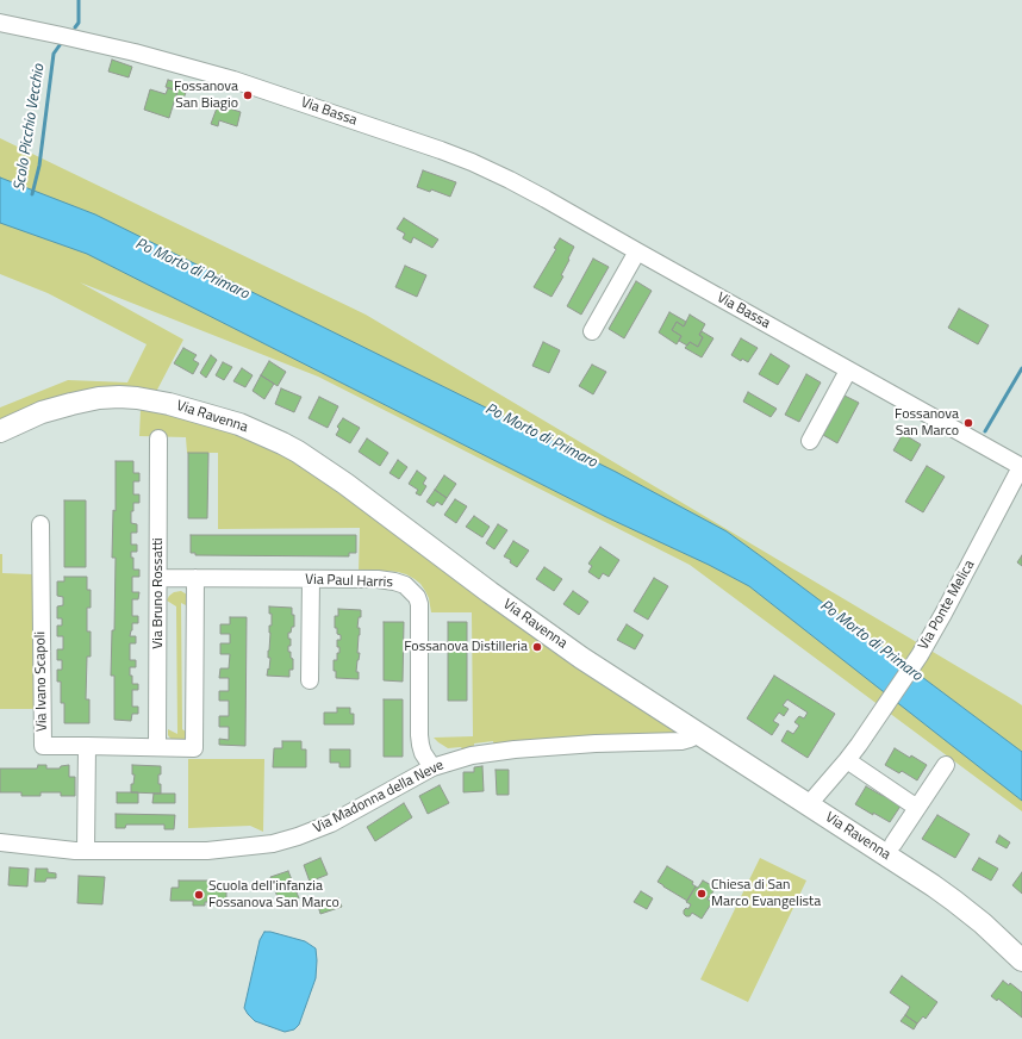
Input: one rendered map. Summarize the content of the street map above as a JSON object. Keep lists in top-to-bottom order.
{
  "streets": {
    "main road": ["Via Ravenna"],
    "street": [
      "Via Bassa",
      "Via Paul Harris",
      "Via Bruno Rossatti",
      "Via Ponte Melica",
      "Via Ivano Scapoli",
      "Via Madonna della Neve"
    ]
  },
  "crossings": [
    ["Via Bassa", "Via Ponte Melica"],
    ["Via Ravenna", "Via Ponte Melica"],
    ["Via Ravenna", "Via Madonna della Neve"],
    ["Via Paul Harris", "Via Bruno Rossatti"],
    ["Via Paul Harris", "Via Madonna della Neve"]
  ],
  "water": ["Scolo Picchio Vecchio", "Po Morto di Primaro"],
  "places": [
    "Fossanova San Biagio",
    "Fossanova San Marco",
    "Fossanova Distilleria",
    "Chiesa di San Marco Evangelista",
    "Scuola dell'infanzia Fossanova San Marco"
  ]
}
